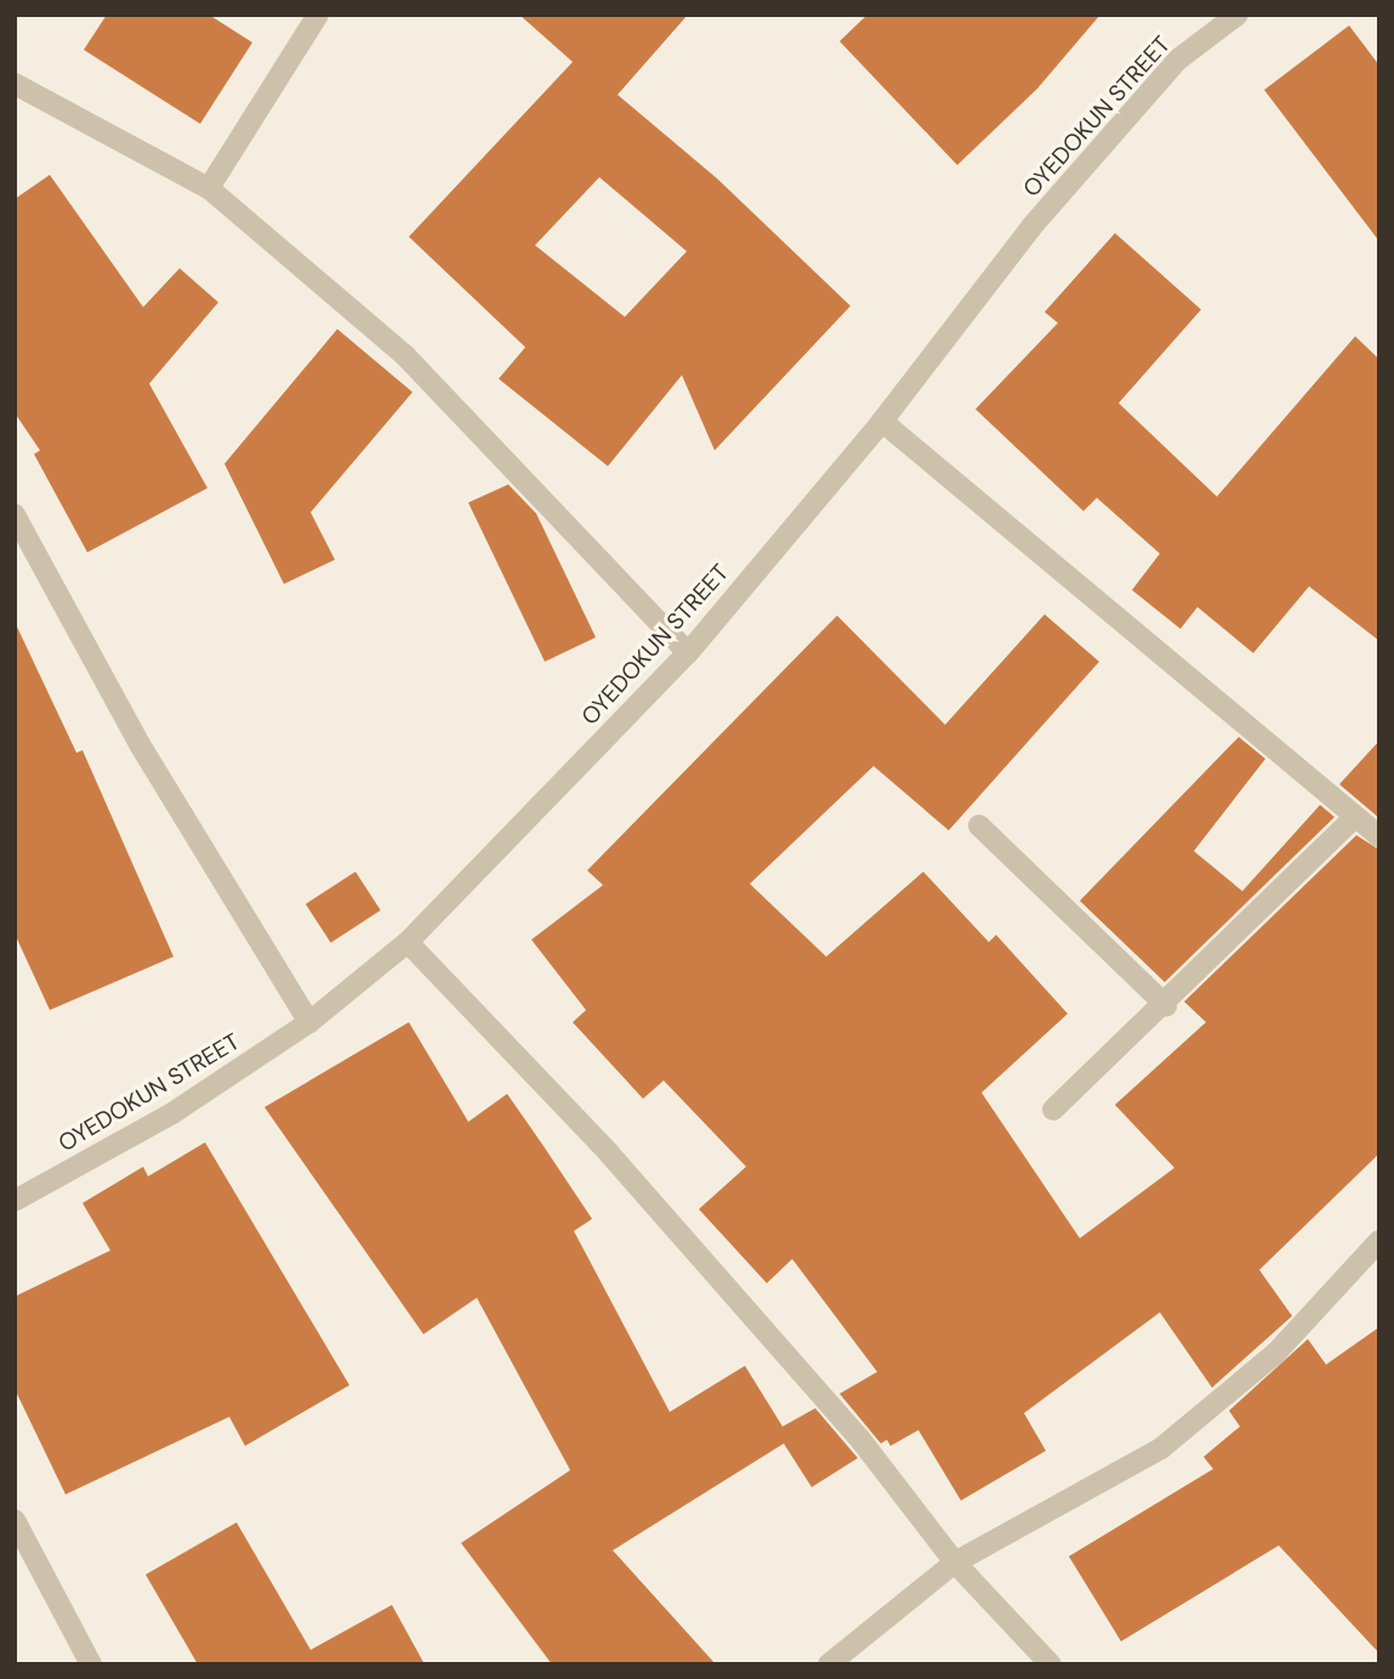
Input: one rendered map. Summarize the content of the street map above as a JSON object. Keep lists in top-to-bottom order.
{
  "streets": {
    "street": ["OYEDOKUN STREET"]
  }
}
